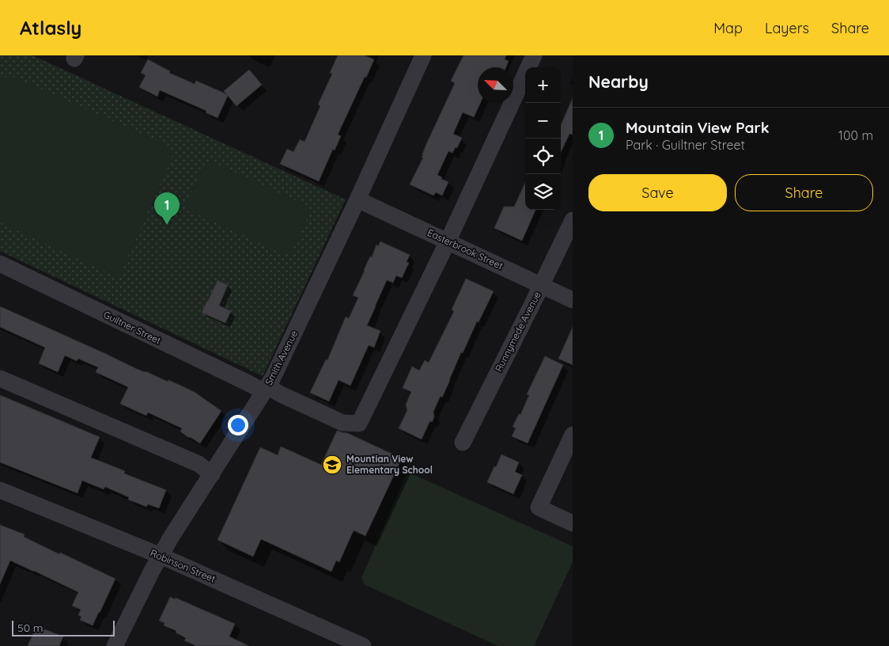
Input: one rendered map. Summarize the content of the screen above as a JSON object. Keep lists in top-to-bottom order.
{
  "streets": {
    "street": [
      "Easterbrook Street",
      "Guiltner Street",
      "Runnymede Avenue",
      "Smith Avenue",
      "Robinson Street"
    ]
  },
  "crossings": [
    ["Easterbrook Street", "Guiltner Street"],
    ["Easterbrook Street", "Runnymede Avenue"],
    ["Easterbrook Street", "Smith Avenue"],
    ["Guiltner Street", "Smith Avenue"],
    ["Smith Avenue", "Robinson Street"]
  ],
  "places": {
    "school or university": ["Mountian View Elementary School"]
  },
  "scale_bar": "50 m",
  "north": "top left",
  "page": {
    "header": "Atlasly",
    "nav": ["Map", "Layers", "Share"],
    "heading": "Nearby",
    "map_buttons": ["+", "−"],
    "list": [
      {
        "mark": "1",
        "name": "Mountain View Park",
        "note": "Park · Guiltner Street",
        "value": "100 m"
      }
    ],
    "buttons": ["Save", "Share"],
    "pins": "1",
    "scale": "50 m"
  }
}
